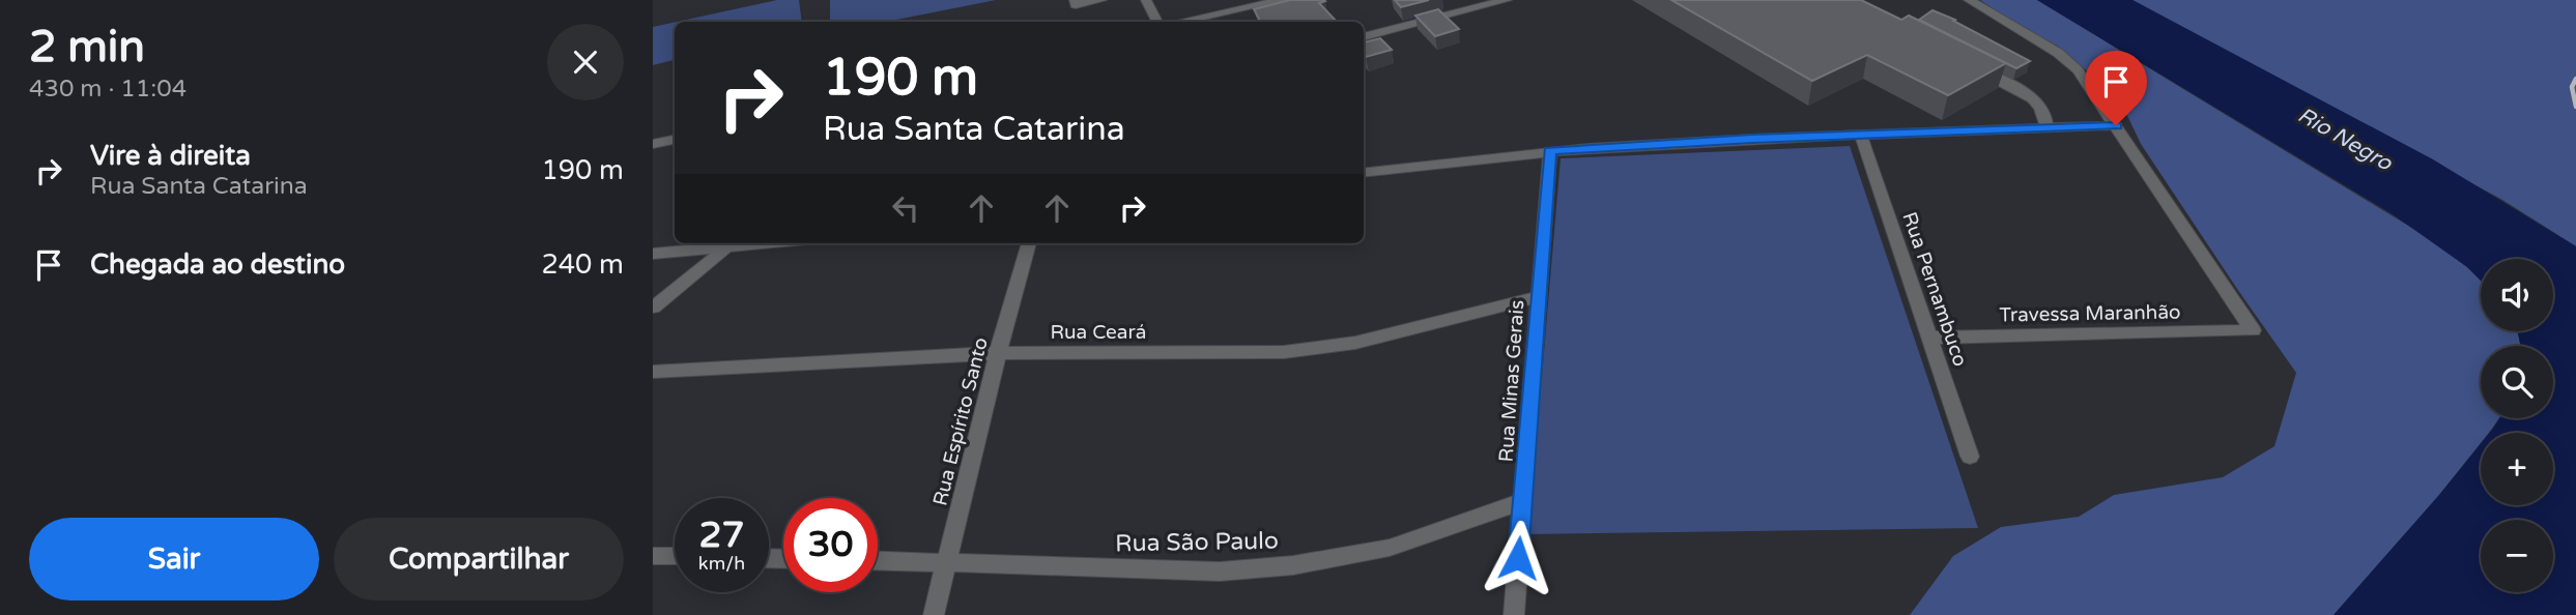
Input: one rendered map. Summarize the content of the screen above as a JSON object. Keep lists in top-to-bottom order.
{
  "streets": {
    "street": [
      "Rua Pernambuco",
      "Travessa Maranhão",
      "Rua Ceará",
      "Rua Minas Gerais",
      "Rua Espírito Santo",
      "Rua São Paulo"
    ]
  },
  "crossings": [
    ["Rua Pernambuco", "Travessa Maranhão"],
    ["Rua Ceará", "Rua Minas Gerais"],
    ["Rua Ceará", "Rua Espírito Santo"],
    ["Rua Minas Gerais", "Rua São Paulo"],
    ["Rua Espírito Santo", "Rua São Paulo"]
  ],
  "water": ["Rio Negro"],
  "page": {
    "heading": ["2 min", "430 m · 11:04"],
    "turn": ["190 m", "Rua Santa Catarina"],
    "list": [
      {
        "name": "Vire à direita",
        "note": "Rua Santa Catarina",
        "value": "190 m"
      },
      {
        "name": "Chegada ao destino",
        "value": "240 m"
      }
    ],
    "map_buttons": ["+", "−"],
    "speed": "27 km/h",
    "limit": "30",
    "buttons": ["Sair", "Compartilhar"]
  }
}
